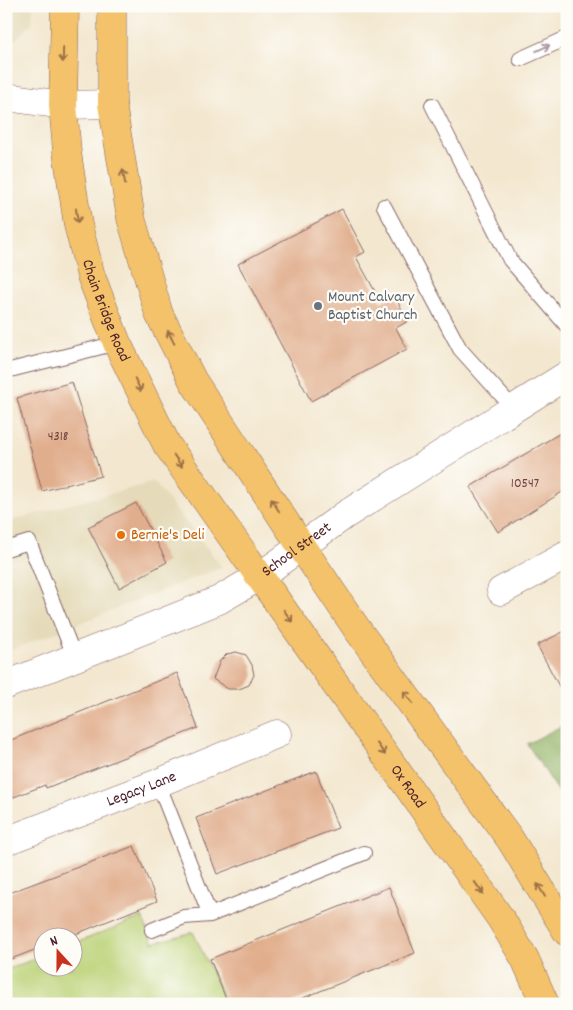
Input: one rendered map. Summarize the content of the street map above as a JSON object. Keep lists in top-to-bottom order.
{
  "streets": {
    "main road": ["Chain Bridge Road", "Ox Road"],
    "street": ["School Street", "Legacy Lane"]
  },
  "crossings": [
    ["Chain Bridge Road", "School Street"],
    ["Chain Bridge Road", "Ox Road"],
    ["School Street", "Ox Road"]
  ],
  "places": ["Mount Calvary Baptist Church", "Bernie's Deli"],
  "house_numbers": ["4318", "10547"],
  "north": "top"
}
